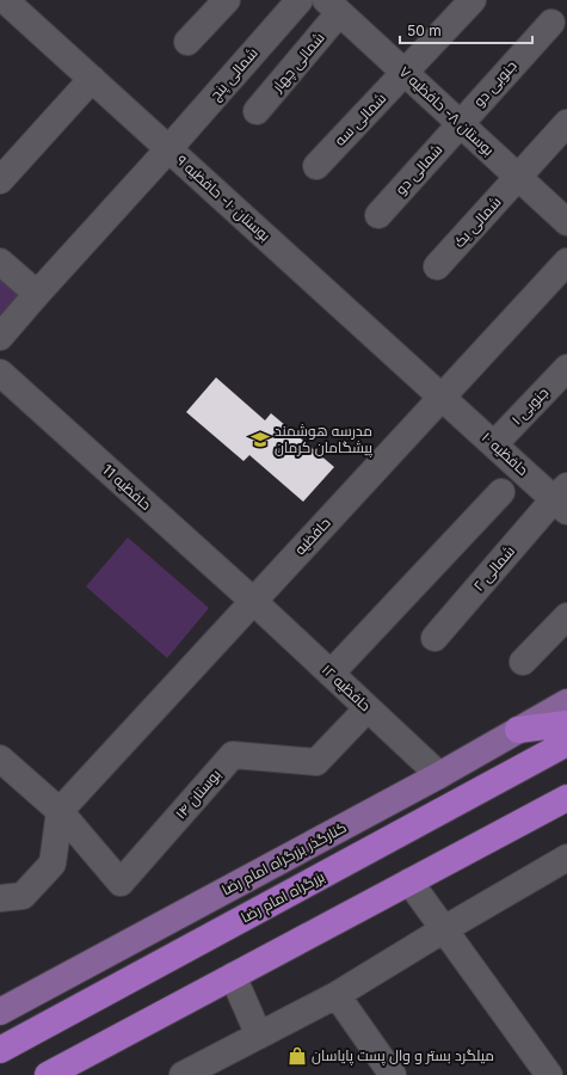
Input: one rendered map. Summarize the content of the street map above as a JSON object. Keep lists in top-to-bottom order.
{
  "streets": {
    "highway": ["بزرگراه امام رضا"],
    "main road": ["کنارگذر بزرگراه امام رضا"],
    "street": [
      "شمالی چهار",
      "شمالی پنج",
      "جنوبی دو",
      "بوستان ۸- حافظیه ۷",
      "شمالی سه",
      "شمالی دو",
      "بوستان ۱۰- حافظیه ۹",
      "شمالی یک",
      "۱ جنوبی",
      "حافظیه ۱۰",
      "حافظیه 11",
      "حافظیه",
      "۲ شمالی",
      "حافظیه ۱۲",
      "بوستان ۱۴"
    ]
  },
  "crossings": [
    ["شمالی چهار", "بوستان ۸- حافظیه ۷"],
    ["شمالی پنج", "بوستان ۱۰- حافظیه ۹"],
    ["جنوبی دو", "بوستان ۸- حافظیه ۷"],
    ["جنوبی دو", "شمالی دو"],
    ["بوستان ۸- حافظیه ۷", "شمالی سه"],
    ["بوستان ۸- حافظیه ۷", "شمالی دو"],
    ["بوستان ۸- حافظیه ۷", "شمالی یک"],
    ["بوستان ۱۰- حافظیه ۹", "حافظیه ۱۰"],
    ["بوستان ۱۰- حافظیه ۹", "حافظیه"],
    ["۱ جنوبی", "حافظیه ۱۰"],
    ["حافظیه ۱۰", "حافظیه"],
    ["حافظیه ۱۰", "۲ شمالی"],
    ["حافظیه 11", "حافظیه"],
    ["حافظیه 11", "حافظیه ۱۲"],
    ["حافظیه", "حافظیه ۱۲"],
    ["حافظیه", "بوستان ۱۴"],
    ["حافظیه ۱۲", "بوستان ۱۴"],
    ["حافظیه ۱۲", "کنارگذر بزرگراه امام رضا"]
  ],
  "places": {
    "school or university": ["مدرسه هوشمند پیشگامان کرمان"],
    "shop": ["میلگرد بستر و وال پست پایاسان"]
  },
  "scale_bar": "50 m"
}
